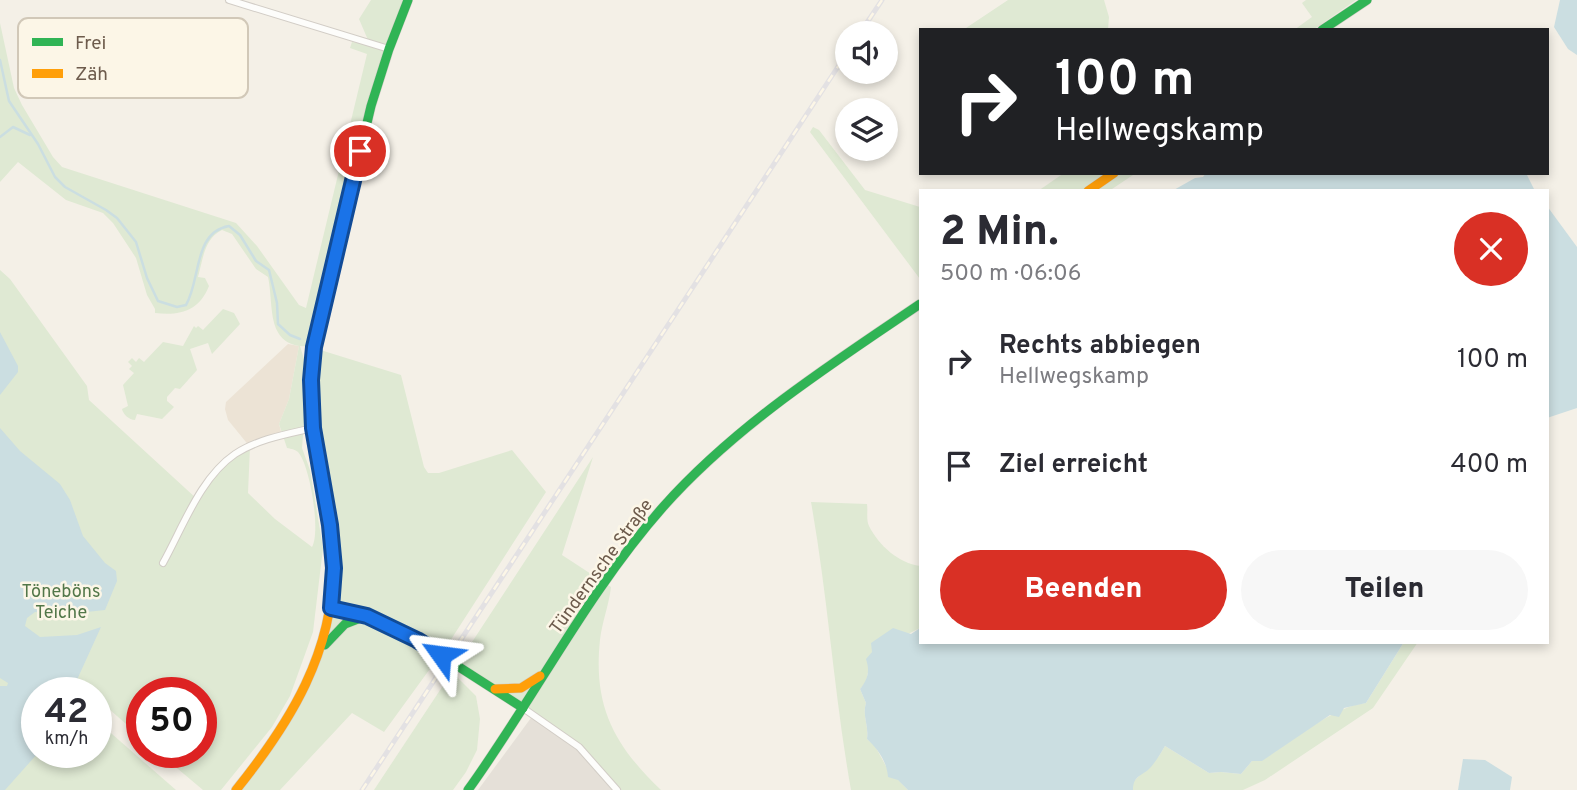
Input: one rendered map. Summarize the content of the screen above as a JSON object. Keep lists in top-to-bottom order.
{
  "streets": {
    "main road": ["Tündernsche Straße"]
  },
  "parks": ["Töneböns Teiche"],
  "legend": ["Frei", "Zäh"],
  "page": {
    "turn": ["100 m", "Hellwegskamp"],
    "heading": ["2 Min.", "500 m · 06:06"],
    "list": [
      {
        "name": "Rechts abbiegen",
        "note": "Hellwegskamp",
        "value": "100 m"
      },
      {
        "name": "Ziel erreicht",
        "value": "400 m"
      }
    ],
    "buttons": ["Beenden", "Teilen"],
    "speed": "42 km/h",
    "limit": "50"
  }
}
